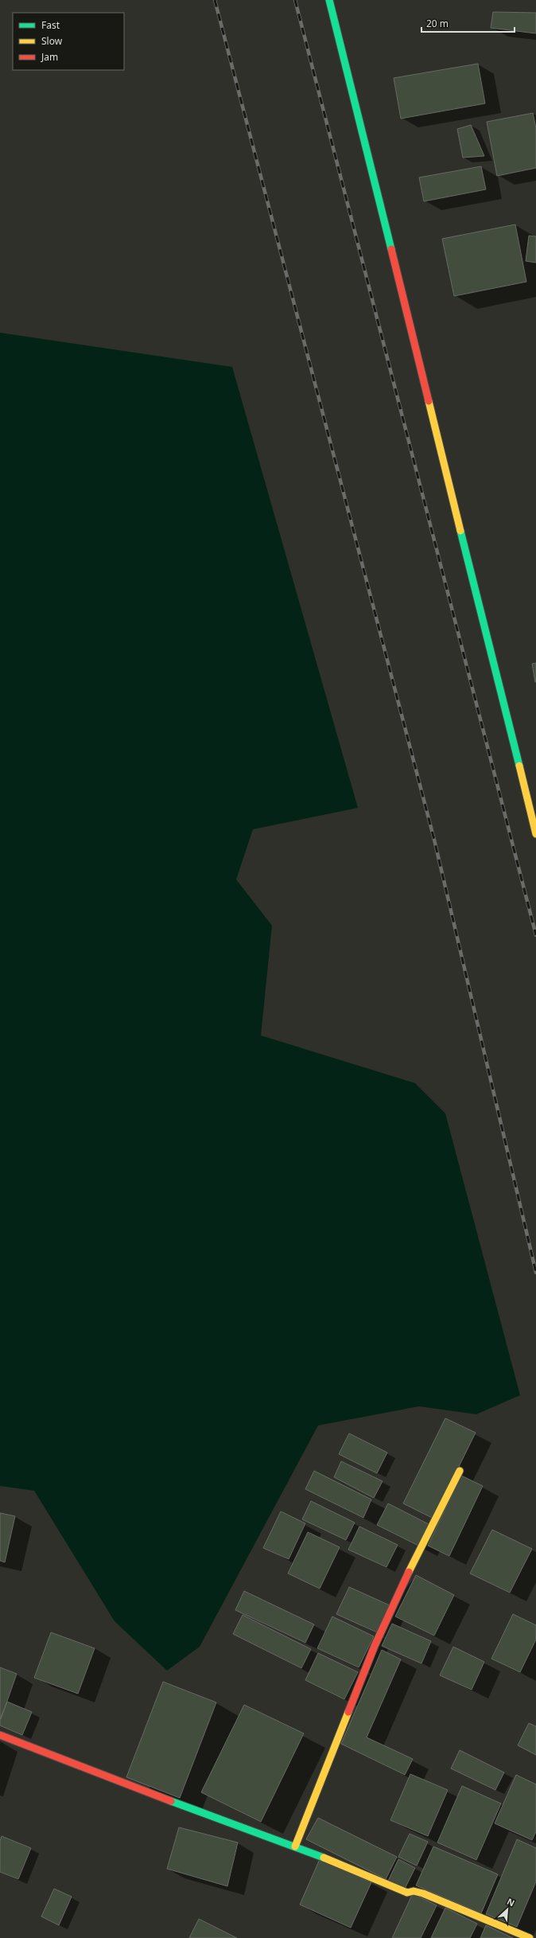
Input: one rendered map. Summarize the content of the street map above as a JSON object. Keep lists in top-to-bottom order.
{
  "legend": ["Fast", "Slow", "Jam"],
  "scale_bar": "20 m",
  "north": "top right"
}
